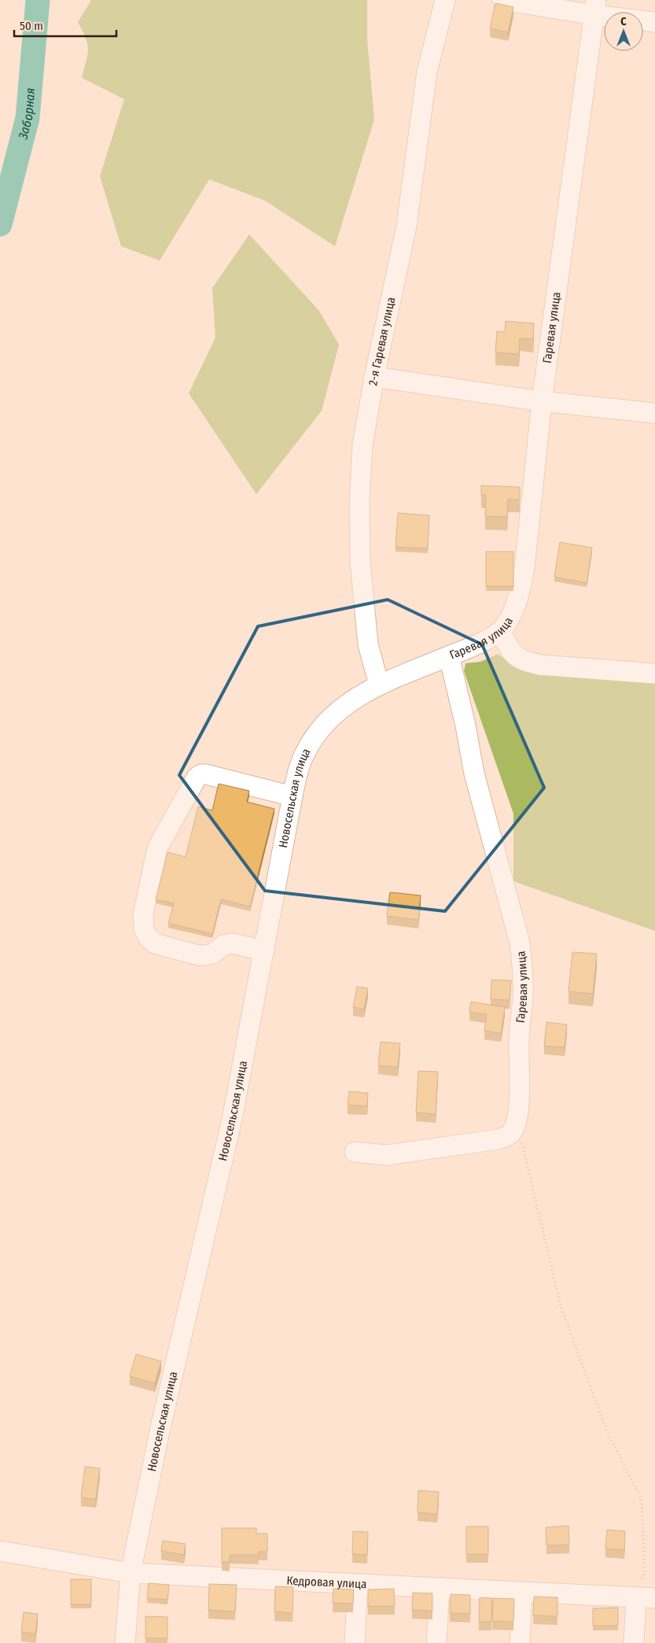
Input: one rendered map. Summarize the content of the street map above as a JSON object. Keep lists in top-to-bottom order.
{
  "streets": {
    "street": [
      "Гаревая улица",
      "2-я Гаревая улица",
      "Новосельская улица",
      "Кедровая улица"
    ]
  },
  "crossings": [
    ["Гаревая улица", "Новосельская улица"],
    ["2-я Гаревая улица", "Новосельская улица"],
    ["Новосельская улица", "Кедровая улица"]
  ],
  "water": ["Заборная"],
  "scale_bar": "50 m",
  "north": "top"
}
